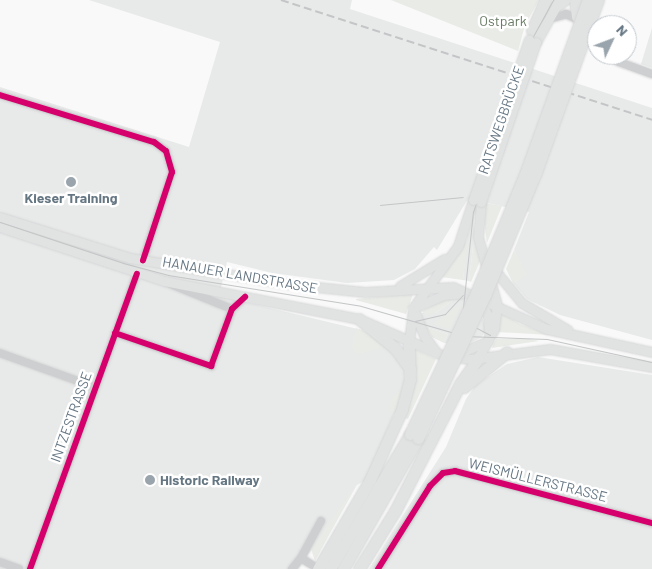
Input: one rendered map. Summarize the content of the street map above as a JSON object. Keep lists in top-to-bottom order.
{
  "streets": {
    "main road": ["RATSWEGBRÜCKE", "HANAUER LANDSTRASSE"],
    "street": ["INTZESTRASSE", "WEISMÜLLERSTRASSE"]
  },
  "crossings": [
    ["HANAUER LANDSTRASSE", "INTZESTRASSE"]
  ],
  "parks": ["Ostpark"],
  "places": ["Kieser Training", "Historic Railway"],
  "north": "top right"
}
